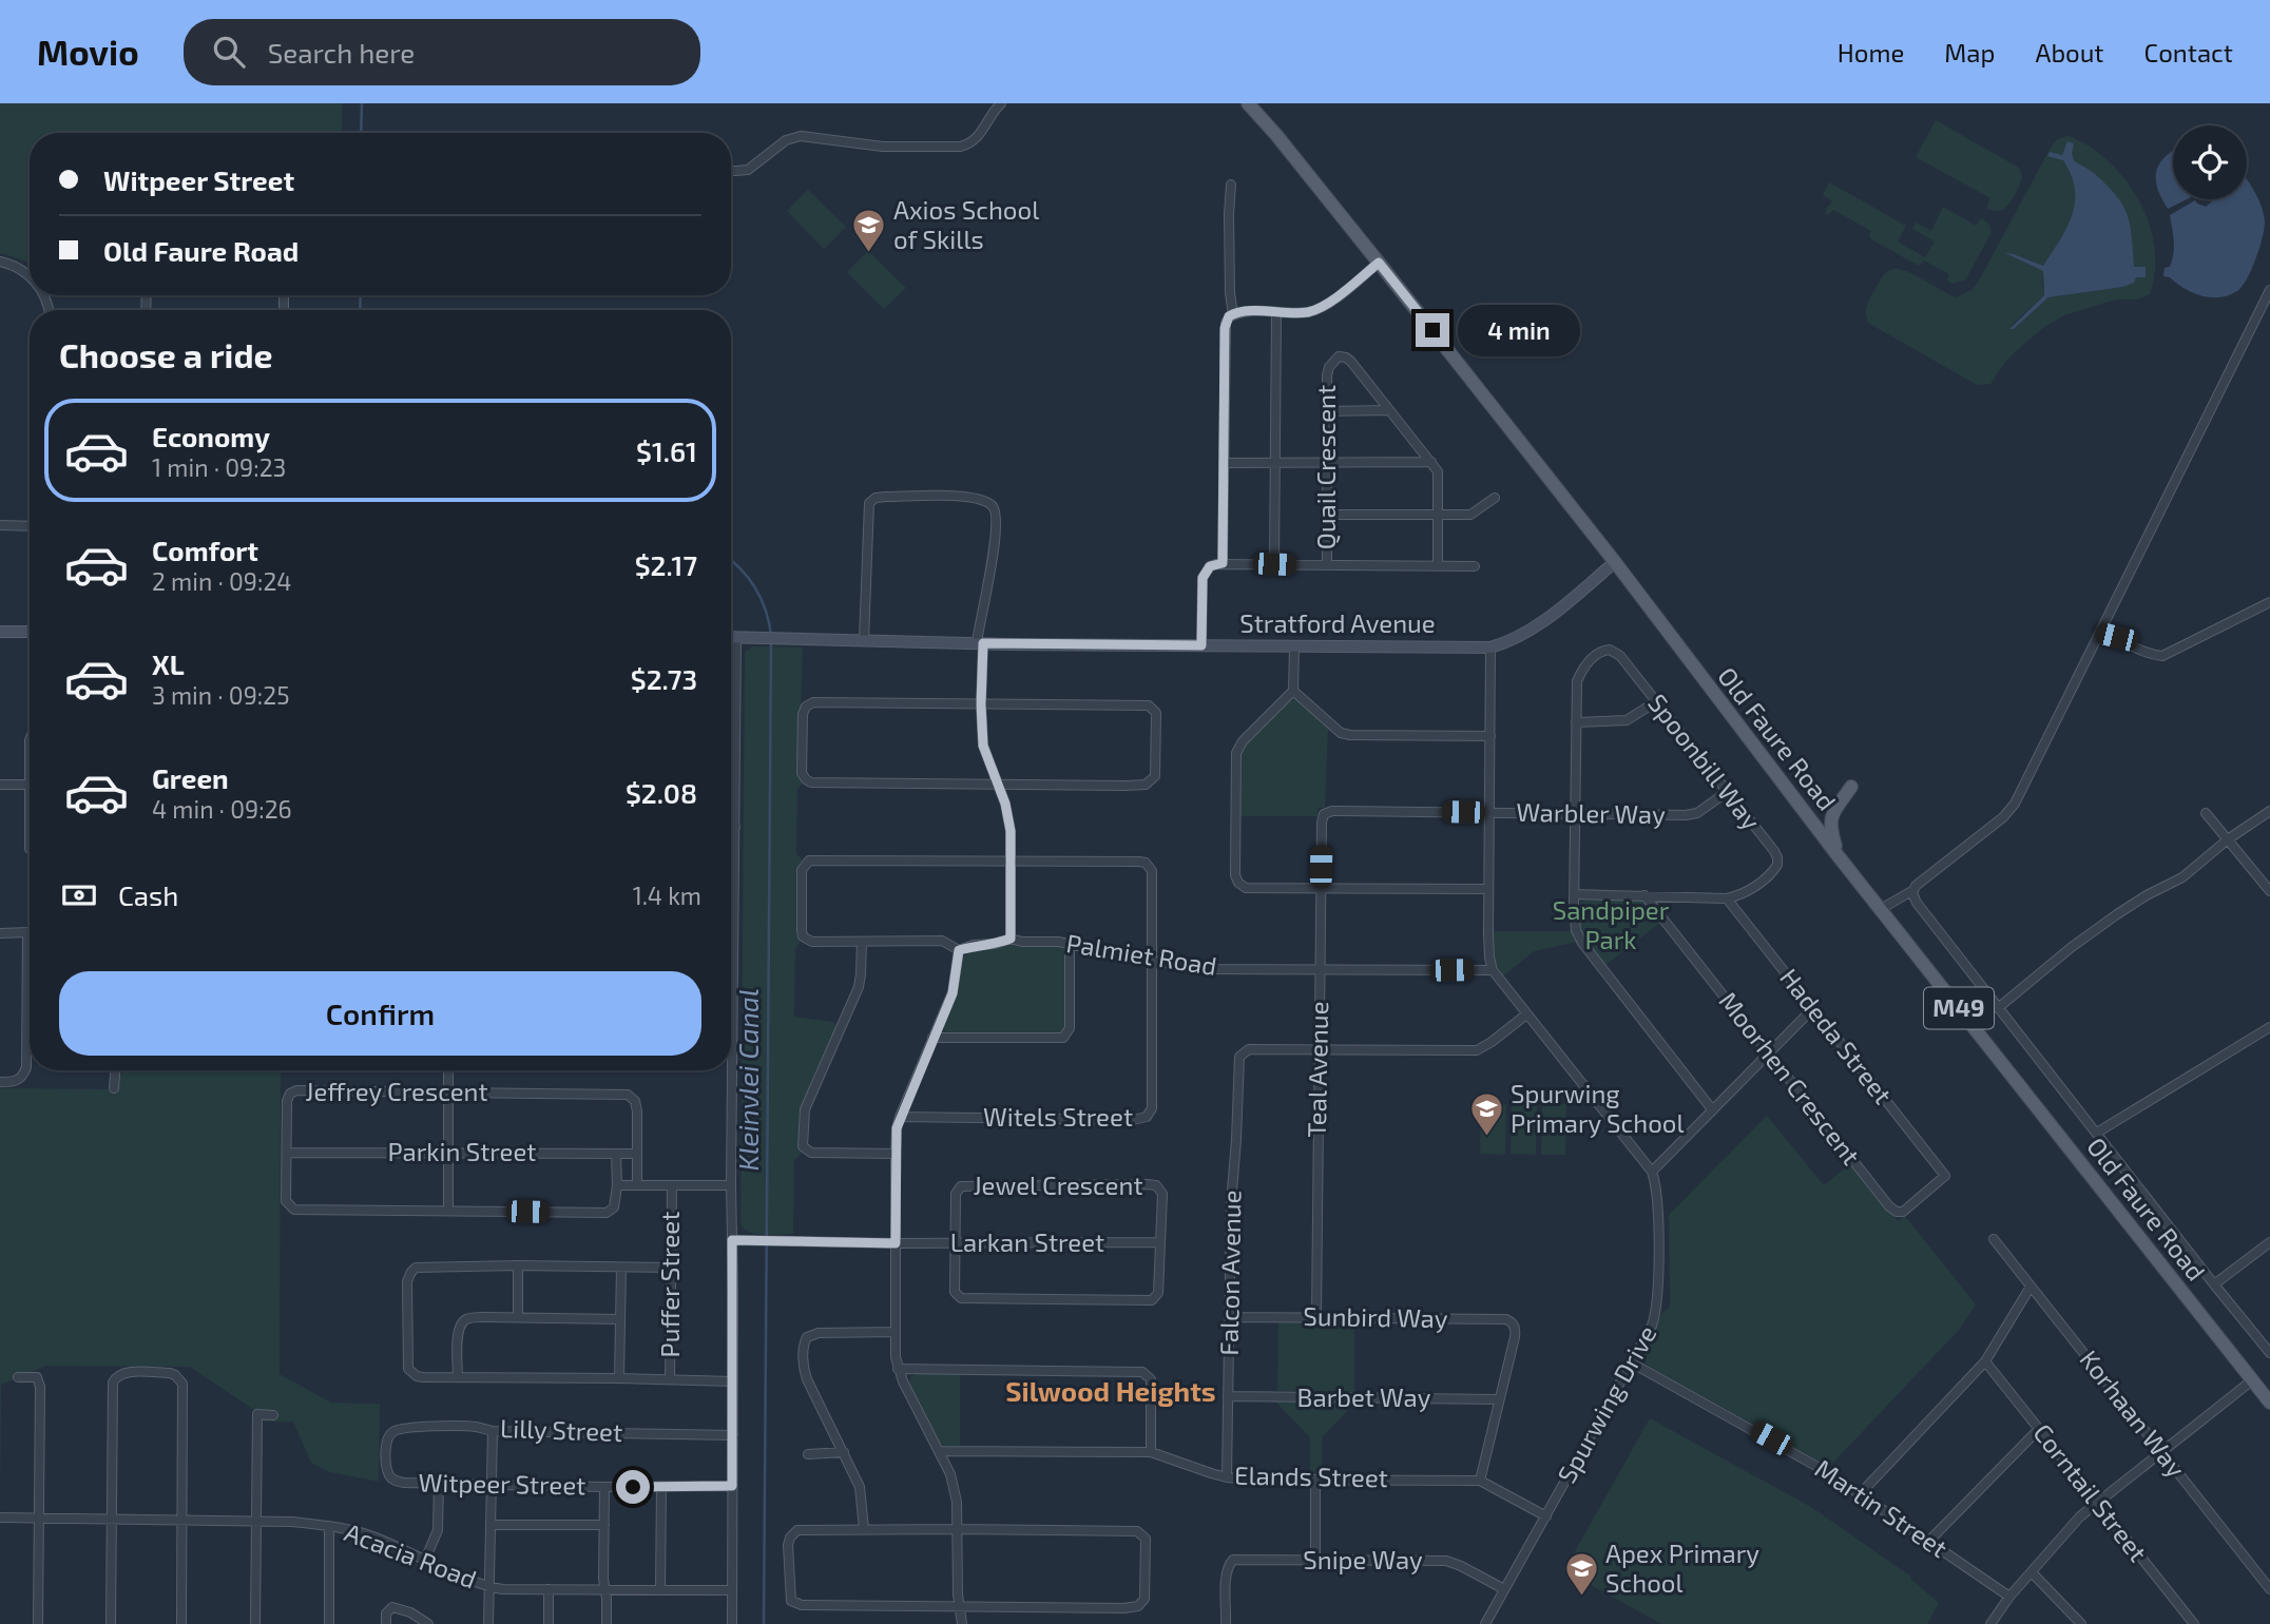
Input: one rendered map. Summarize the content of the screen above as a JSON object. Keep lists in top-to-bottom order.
{
  "streets": {
    "main road": ["Old Faure Road", "M49"],
    "street": [
      "Quail Crescent",
      "Stratford Avenue",
      "Spoonbill Way",
      "Warbler Way",
      "Palmiet Road",
      "Hadeda Street",
      "Teal Avenue",
      "Moorhen Crescent",
      "Jeffrey Crescent",
      "Witels Street",
      "Parkin Street",
      "Jewel Crescent",
      "Larkan Street",
      "Falcon Avenue",
      "Puffer Street",
      "Sunbird Way",
      "Barbet Way",
      "Spurwing Drive",
      "Korhaan Way",
      "Lilly Street",
      "Elands Street",
      "Witpeer Street",
      "Corntail Street",
      "Martin Street",
      "Acacia Road",
      "Snipe Way"
    ]
  },
  "crossings": [
    ["Stratford Avenue", "Old Faure Road"],
    ["Spoonbill Way", "Warbler Way"],
    ["Spoonbill Way", "Hadeda Street"],
    ["Warbler Way", "Teal Avenue"],
    ["Palmiet Road", "Teal Avenue"],
    ["Palmiet Road", "Witels Street"],
    ["Hadeda Street", "Moorhen Crescent"],
    ["Teal Avenue", "Falcon Avenue"],
    ["Teal Avenue", "Sunbird Way"],
    ["Jeffrey Crescent", "Parkin Street"],
    ["Jewel Crescent", "Larkan Street"],
    ["Falcon Avenue", "Sunbird Way"],
    ["Falcon Avenue", "Barbet Way"],
    ["Falcon Avenue", "Elands Street"],
    ["Sunbird Way", "Barbet Way"],
    ["Spurwing Drive", "Elands Street"],
    ["Spurwing Drive", "Martin Street"],
    ["Spurwing Drive", "Snipe Way"],
    ["Lilly Street", "Witpeer Street"]
  ],
  "districts": ["Silwood Heights"],
  "water": ["Kleinvlei Canal"],
  "parks": ["Sandpiper Park"],
  "places": {
    "school or university": ["Axios School of Skills", "Spurwing Primary School", "Apex Primary School"]
  },
  "page": {
    "header": "Movio",
    "search": "Search here",
    "nav": [
      "Home",
      "Map",
      "About",
      "Contact"
    ],
    "banner": ["Witpeer Street", "Old Faure Road"],
    "bubble": "4 min",
    "heading": "Choose a ride",
    "list": [
      {
        "name": "Economy",
        "note": "1 min · 09:23",
        "value": "$1.61"
      },
      {
        "name": "Comfort",
        "note": "2 min · 09:24",
        "value": "$2.17"
      },
      {
        "name": "XL",
        "note": "3 min · 09:25",
        "value": "$2.73"
      },
      {
        "name": "Green",
        "note": "4 min · 09:26",
        "value": "$2.08"
      }
    ],
    "pay": ["Cash", "1.4 km"],
    "buttons": "Confirm"
  }
}
